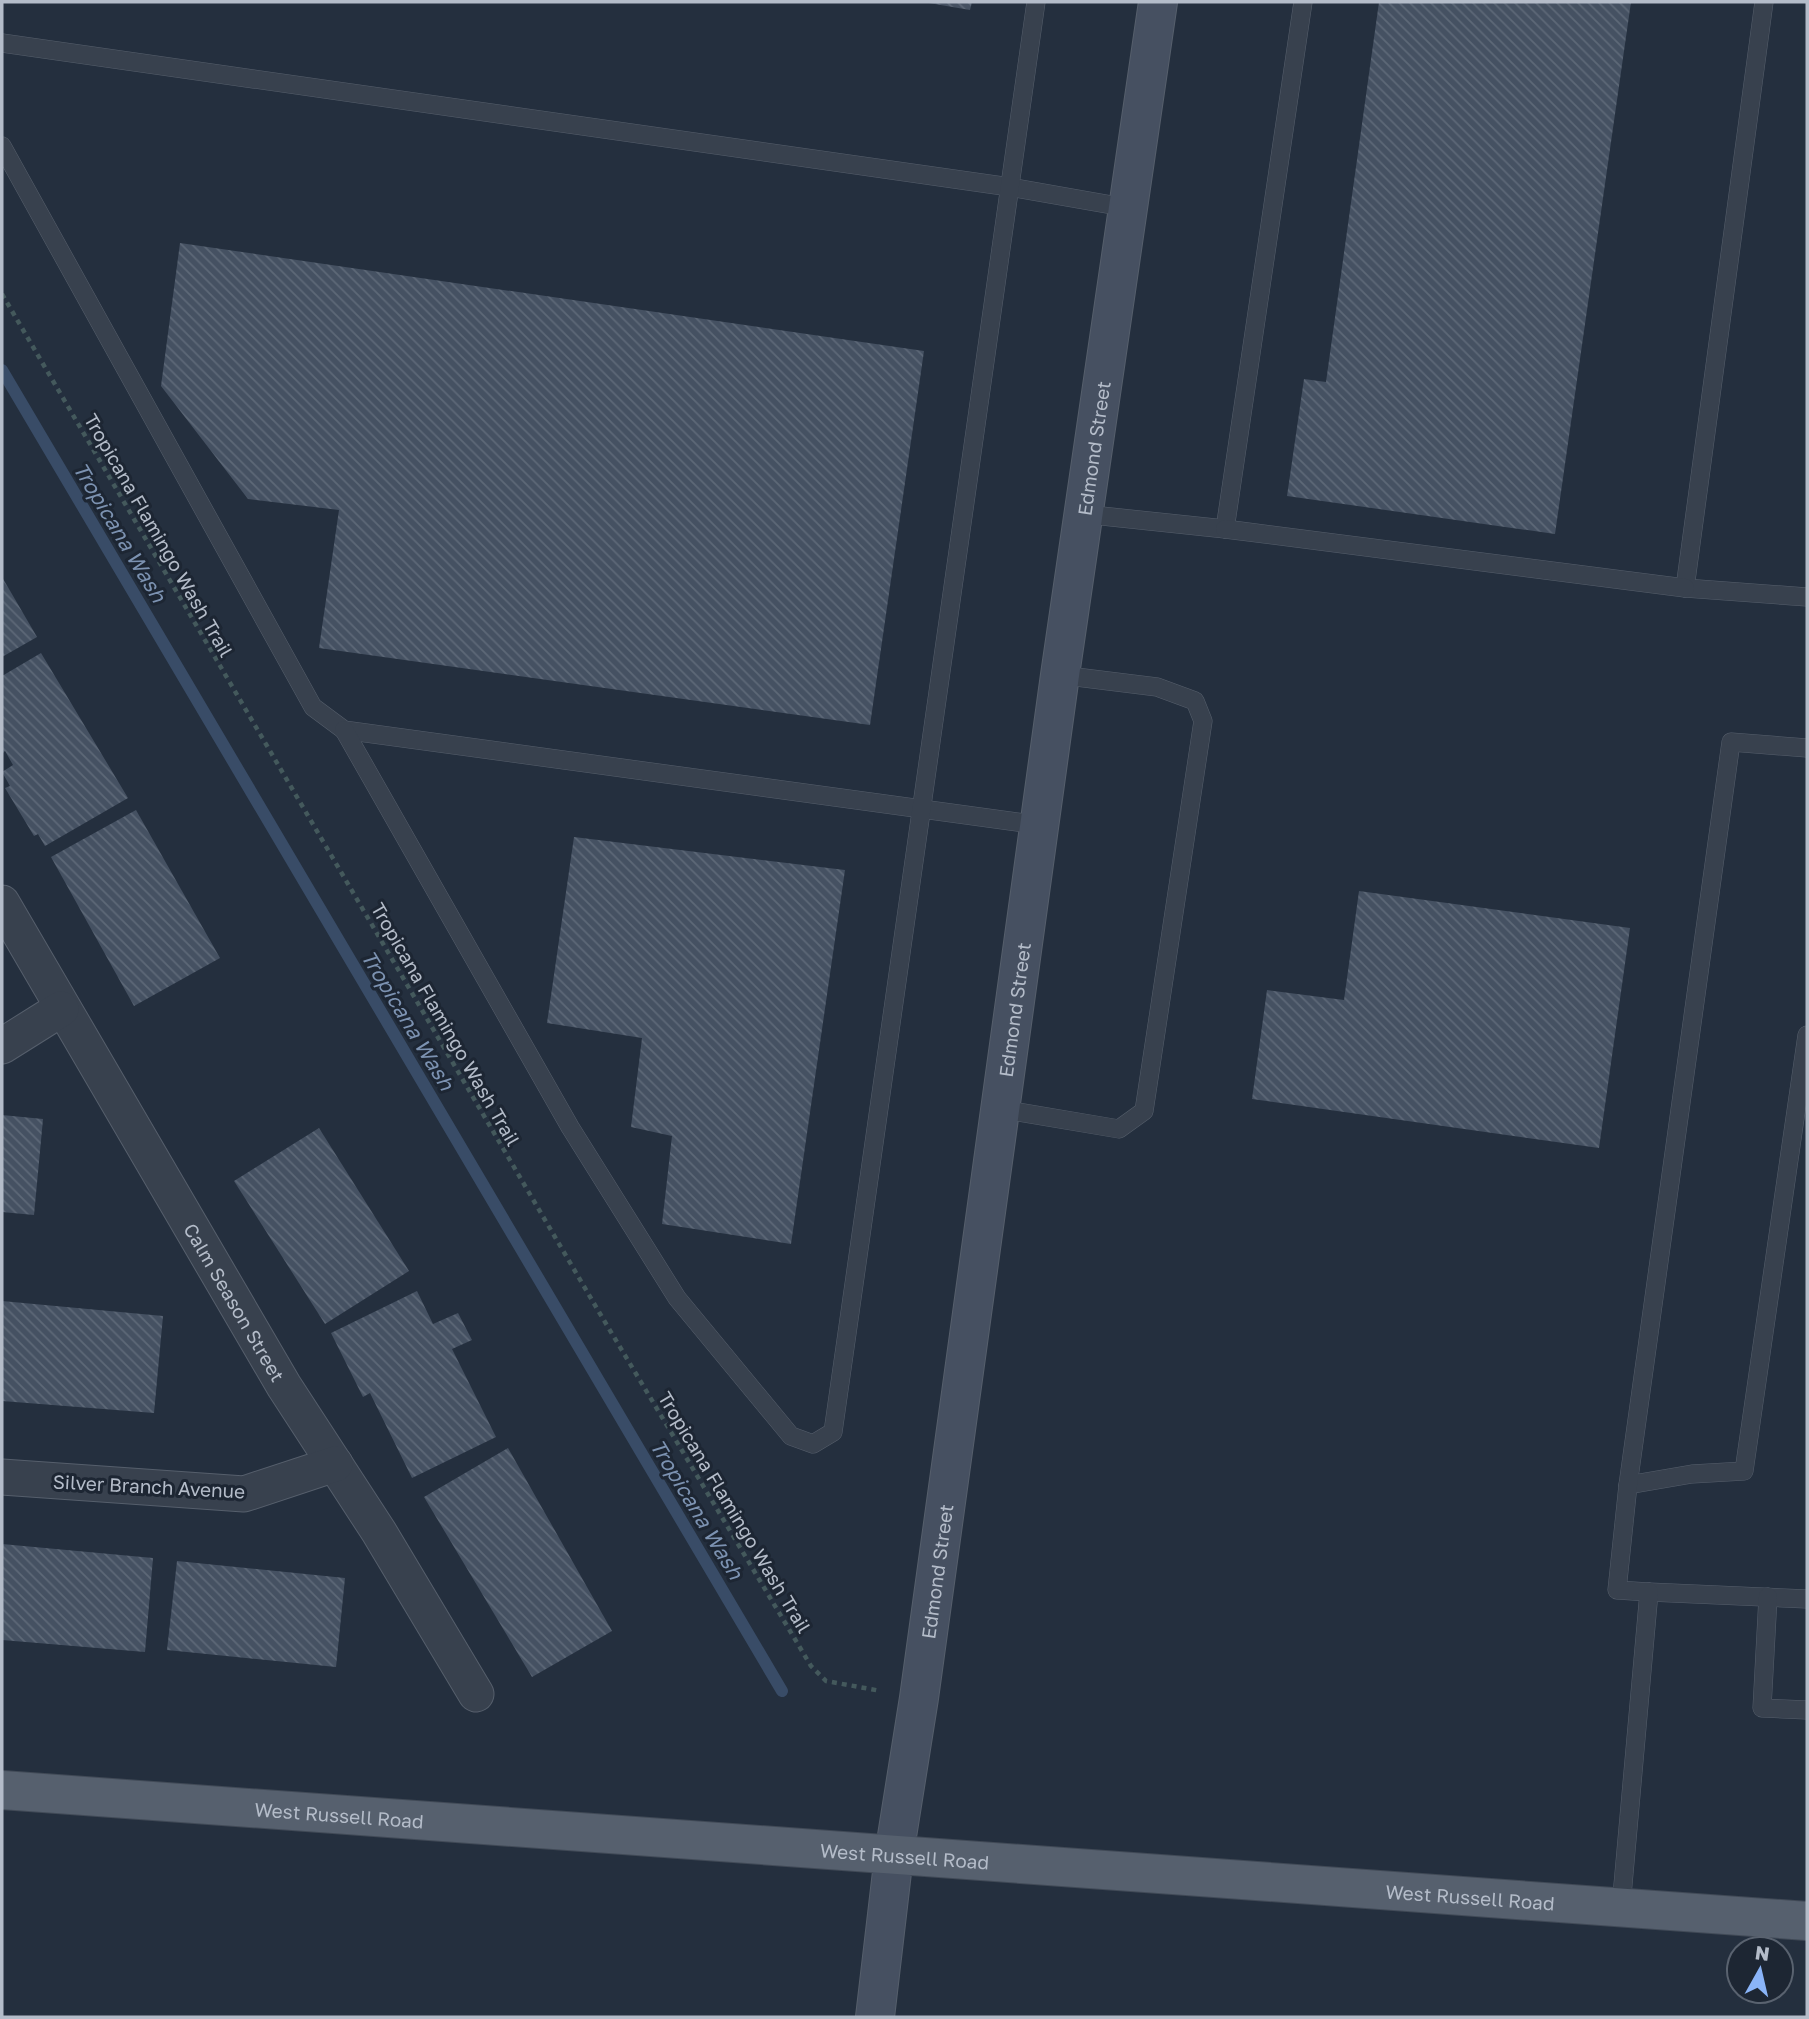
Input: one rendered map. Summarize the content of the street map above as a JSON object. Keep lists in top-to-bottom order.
{
  "streets": {
    "main road": ["West Russell Road"],
    "street": ["Edmond Street", "Calm Season Street", "Silver Branch Avenue"],
    "path": ["Tropicana Flamingo Wash Trail"]
  },
  "crossings": [
    ["Edmond Street", "Tropicana Flamingo Wash Trail"],
    ["Edmond Street", "West Russell Road"],
    ["Calm Season Street", "Silver Branch Avenue"]
  ],
  "water": ["Tropicana Wash"],
  "north": "top"
}
